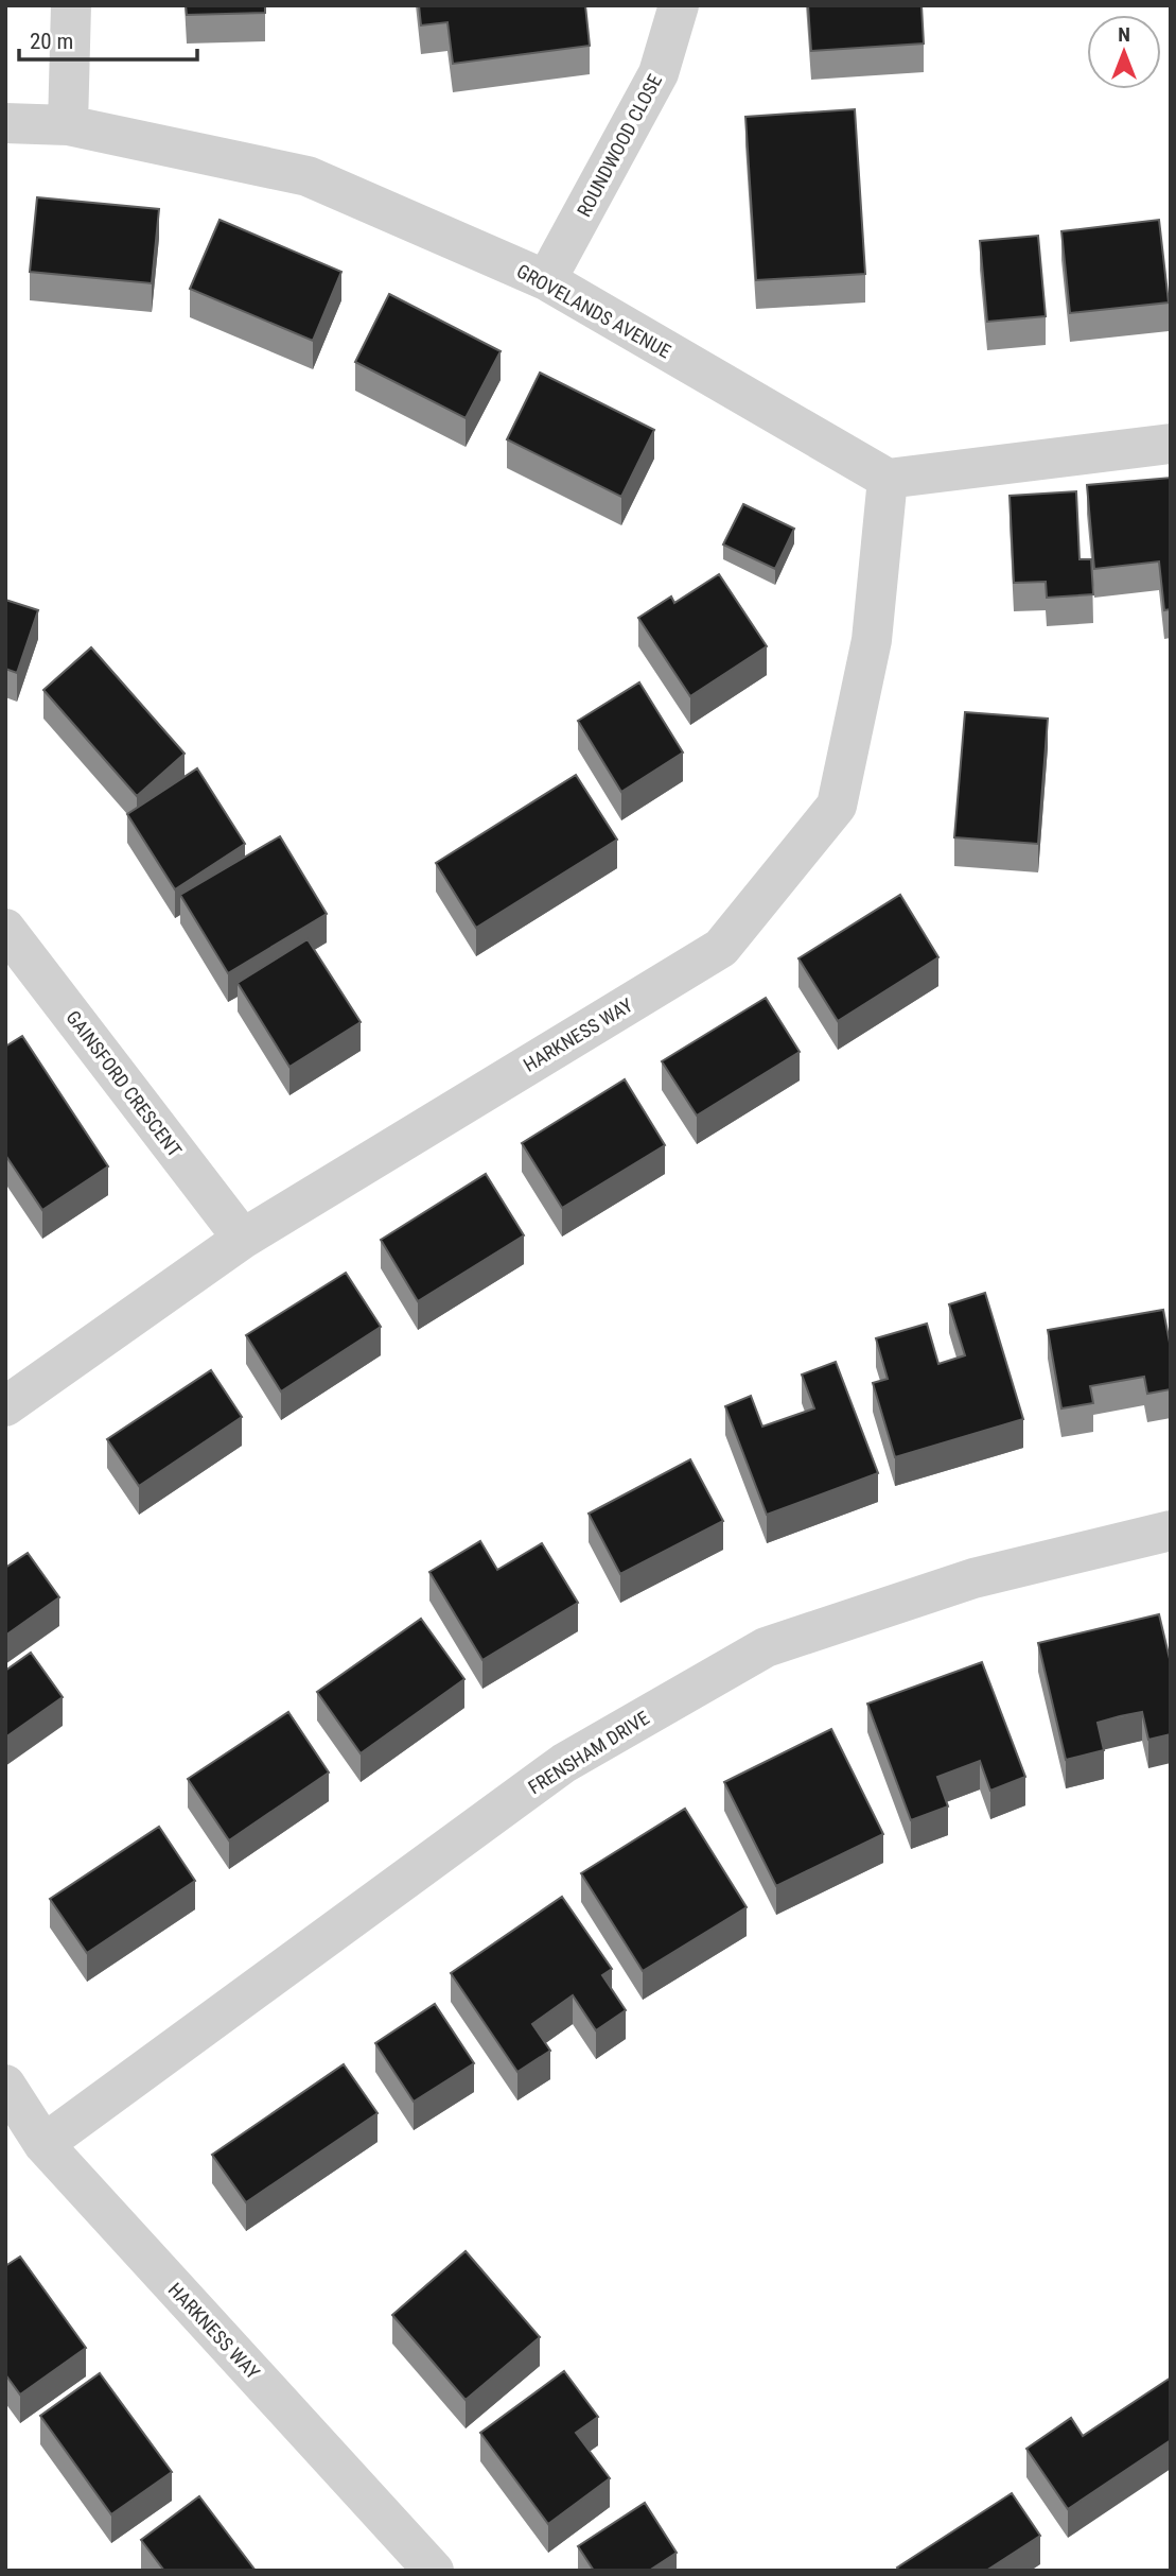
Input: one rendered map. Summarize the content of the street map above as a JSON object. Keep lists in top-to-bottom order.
{
  "streets": {
    "street": [
      "ROUNDWOOD CLOSE",
      "GROVELANDS AVENUE",
      "HARKNESS WAY",
      "GAINSFORD CRESCENT",
      "FRENSHAM DRIVE"
    ]
  },
  "crossings": [
    ["ROUNDWOOD CLOSE", "GROVELANDS AVENUE"],
    ["GROVELANDS AVENUE", "HARKNESS WAY"],
    ["HARKNESS WAY", "GAINSFORD CRESCENT"],
    ["HARKNESS WAY", "FRENSHAM DRIVE"]
  ],
  "scale_bar": "20 m",
  "north": "top"
}
